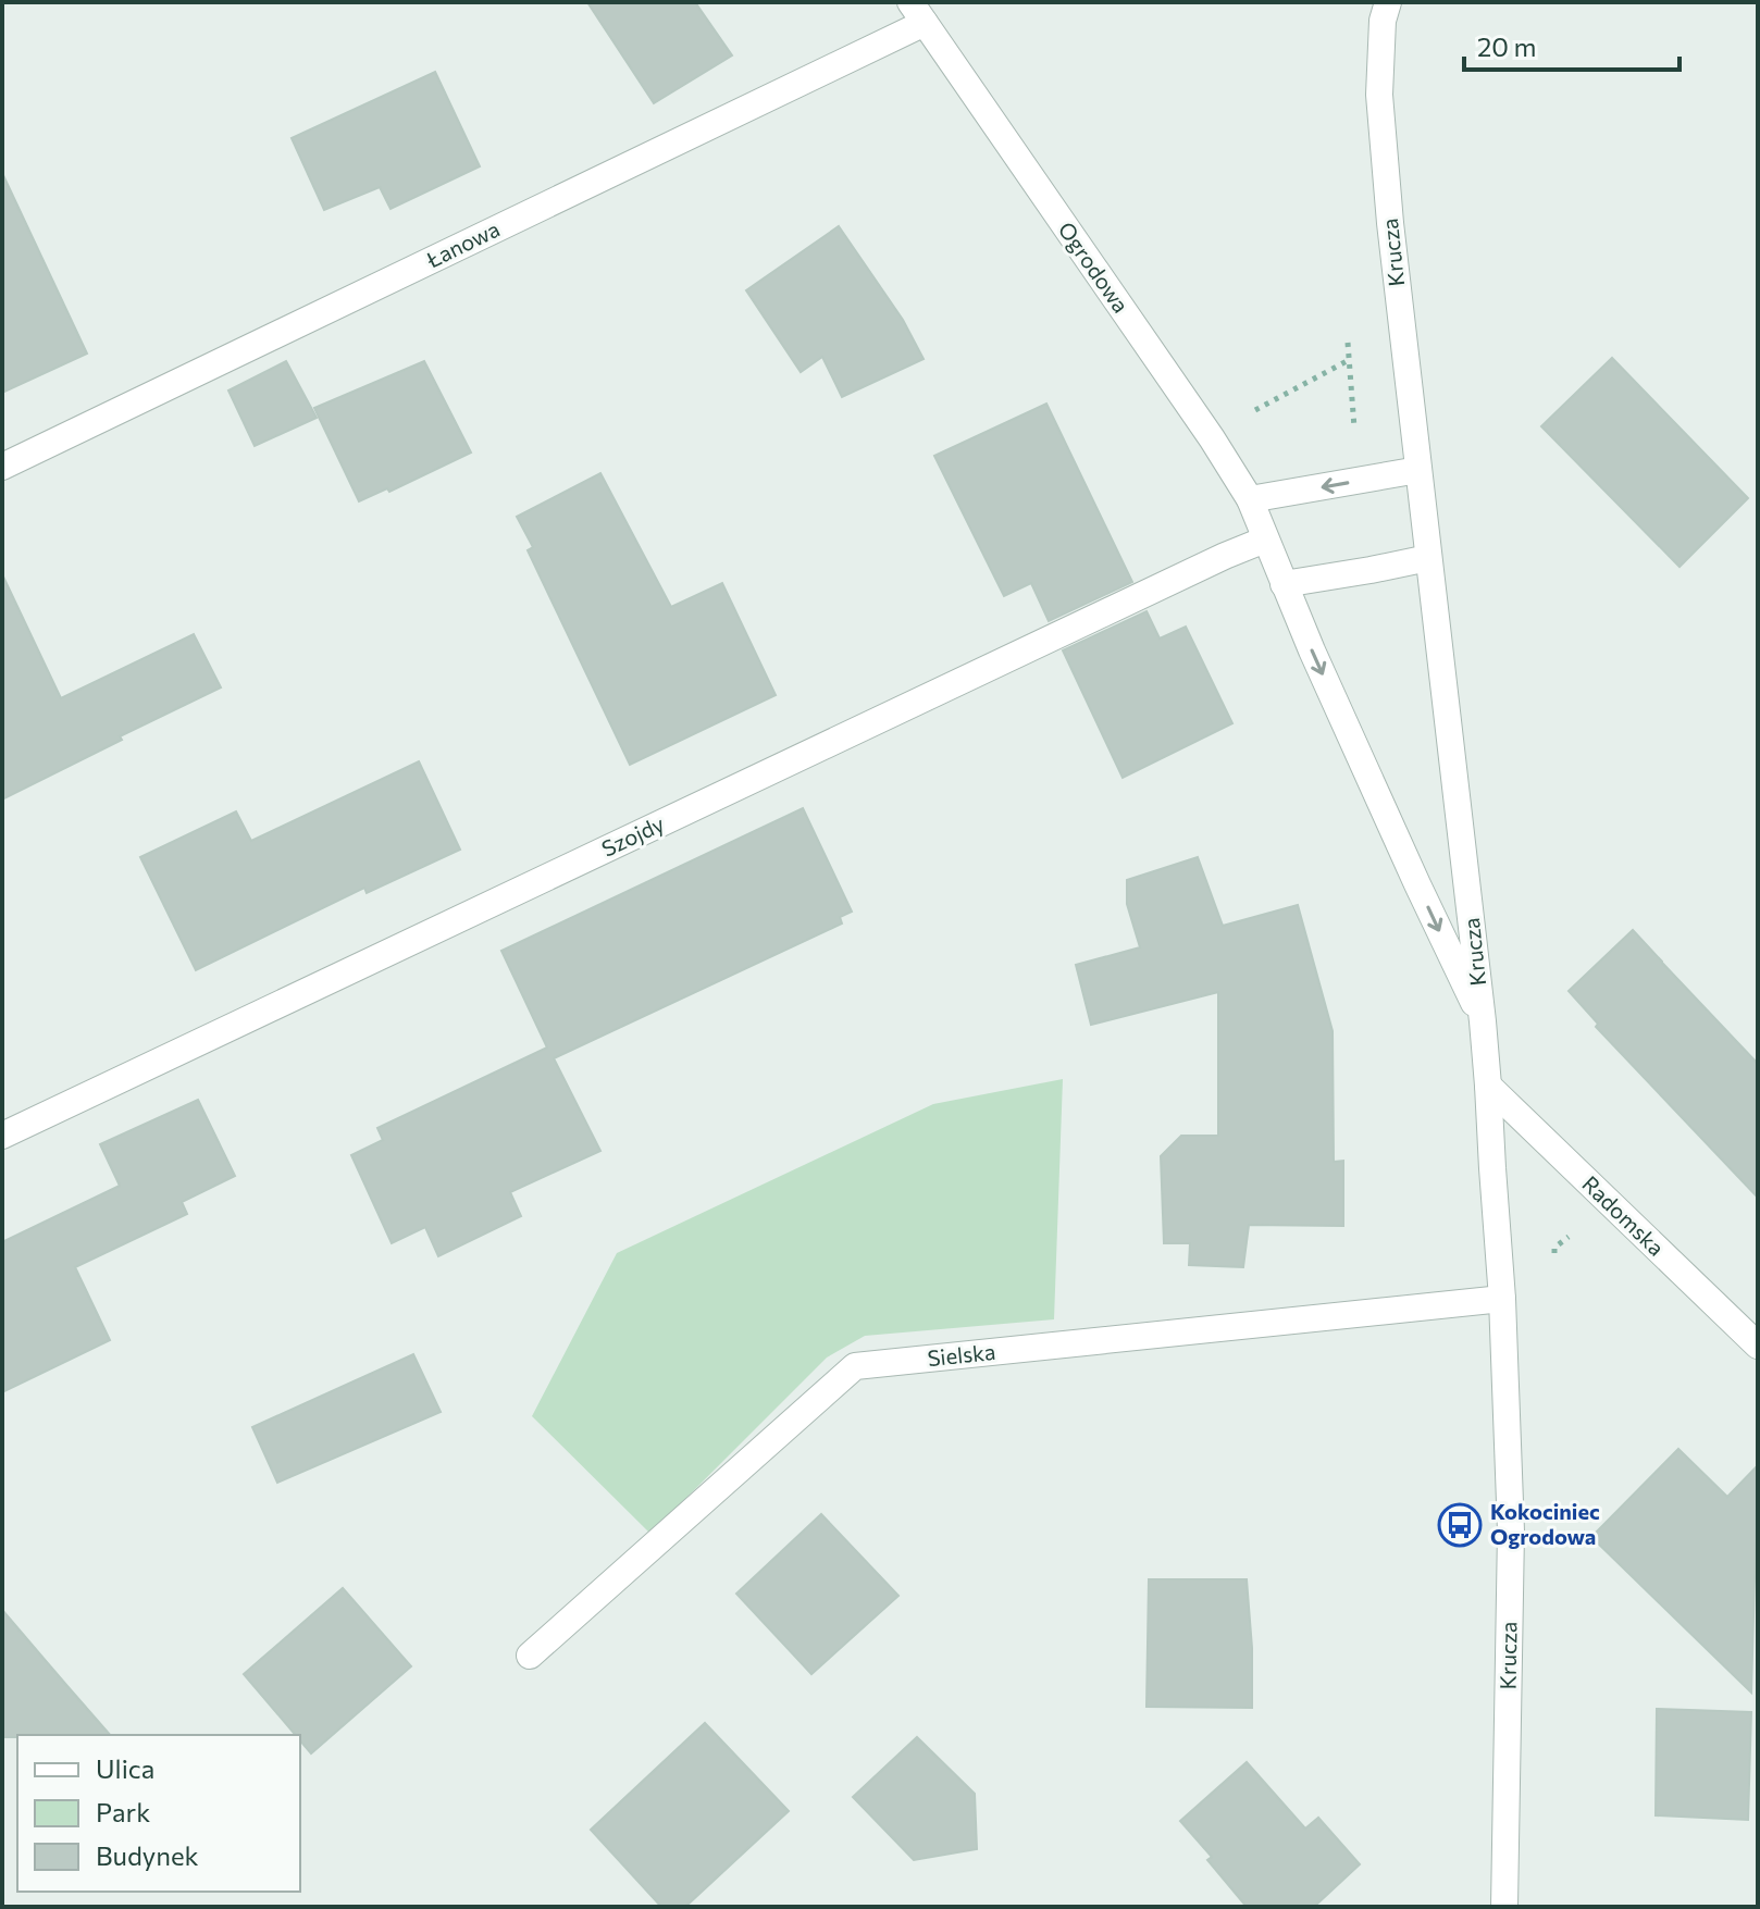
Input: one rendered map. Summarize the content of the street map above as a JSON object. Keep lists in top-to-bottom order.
{
  "streets": {
    "street": [
      "Łanowa",
      "Krucza",
      "Ogrodowa",
      "Szojdy",
      "Radomska",
      "Sielska"
    ]
  },
  "crossings": [
    ["Łanowa", "Ogrodowa"],
    ["Krucza", "Ogrodowa"],
    ["Krucza", "Radomska"],
    ["Krucza", "Sielska"],
    ["Ogrodowa", "Szojdy"]
  ],
  "one_way": ["Ogrodowa"],
  "places": {
    "bus stop": ["Kokociniec Ogrodowa"]
  },
  "legend": ["Ulica", "Park", "Budynek"],
  "scale_bar": "20 m"
}
